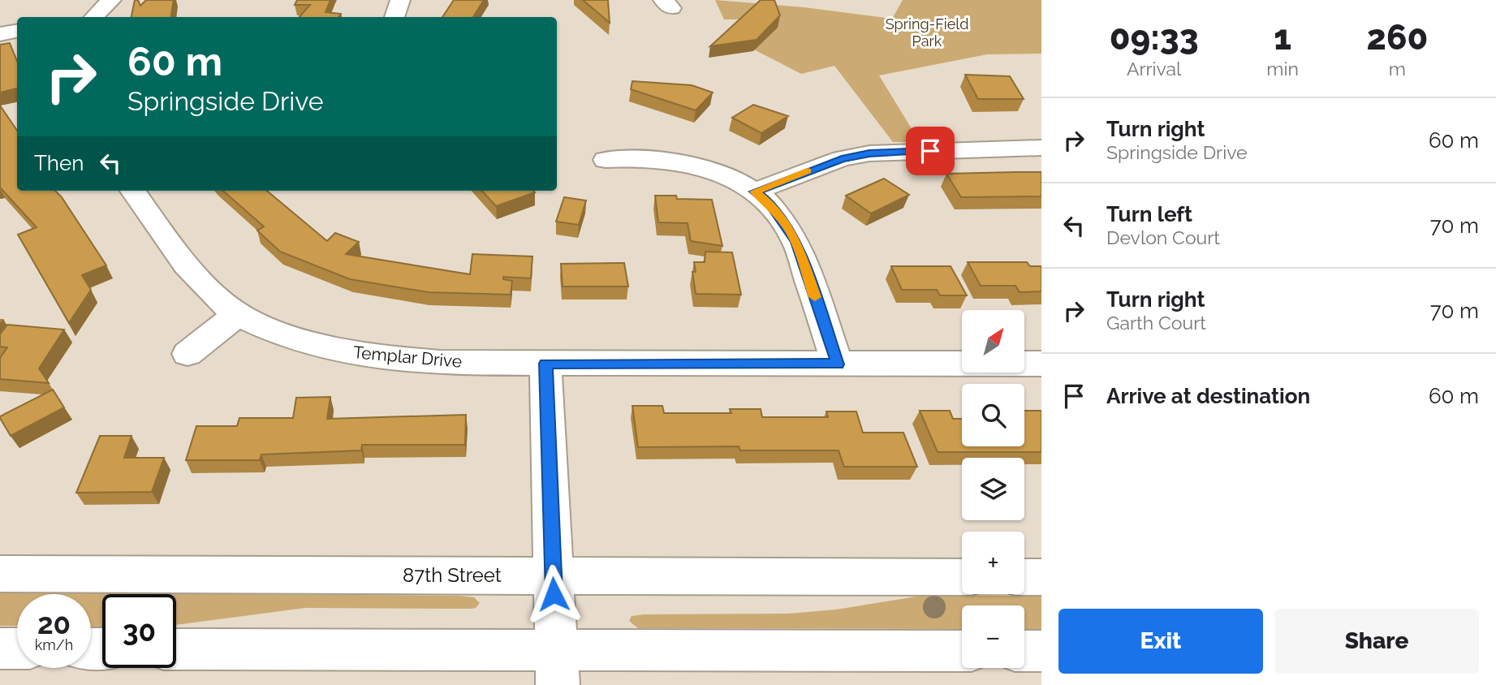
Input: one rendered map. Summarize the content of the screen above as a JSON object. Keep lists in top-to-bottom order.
{
  "streets": {
    "street": ["Templar Drive", "87th Street"]
  },
  "parks": ["Spring-Field Park"],
  "north": "top right",
  "page": {
    "eta": [
      "09:33",
      "Arrival",
      "1",
      "min",
      "260",
      "m"
    ],
    "turn": ["60 m", "Springside Drive"],
    "list": [
      {
        "name": "Turn right",
        "note": "Springside Drive",
        "value": "60 m"
      },
      {
        "name": "Turn left",
        "note": "Devlon Court",
        "value": "70 m"
      },
      {
        "name": "Turn right",
        "note": "Garth Court",
        "value": "70 m"
      },
      {
        "name": "Arrive at destination",
        "value": "60 m"
      }
    ],
    "then": "Then",
    "map_buttons": ["+", "−"],
    "speed": "20 km/h",
    "limit": "30",
    "buttons": ["Exit", "Share"]
  }
}
